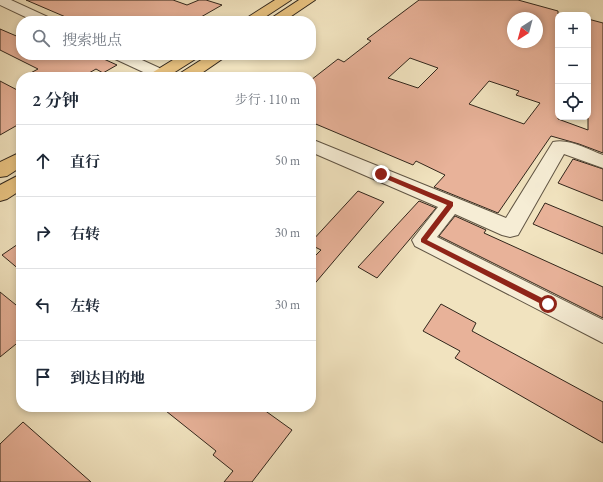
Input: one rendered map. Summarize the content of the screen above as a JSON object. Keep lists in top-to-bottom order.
{
  "north": "bottom left",
  "page": {
    "map_buttons": ["+", "−"],
    "search": "搜索地点",
    "heading": ["2 分钟", "步行 · 110 m"],
    "list": [
      ["直行", "50 m"],
      ["右转", "30 m"],
      ["左转", "30 m"],
      "到达目的地"
    ]
  }
}
